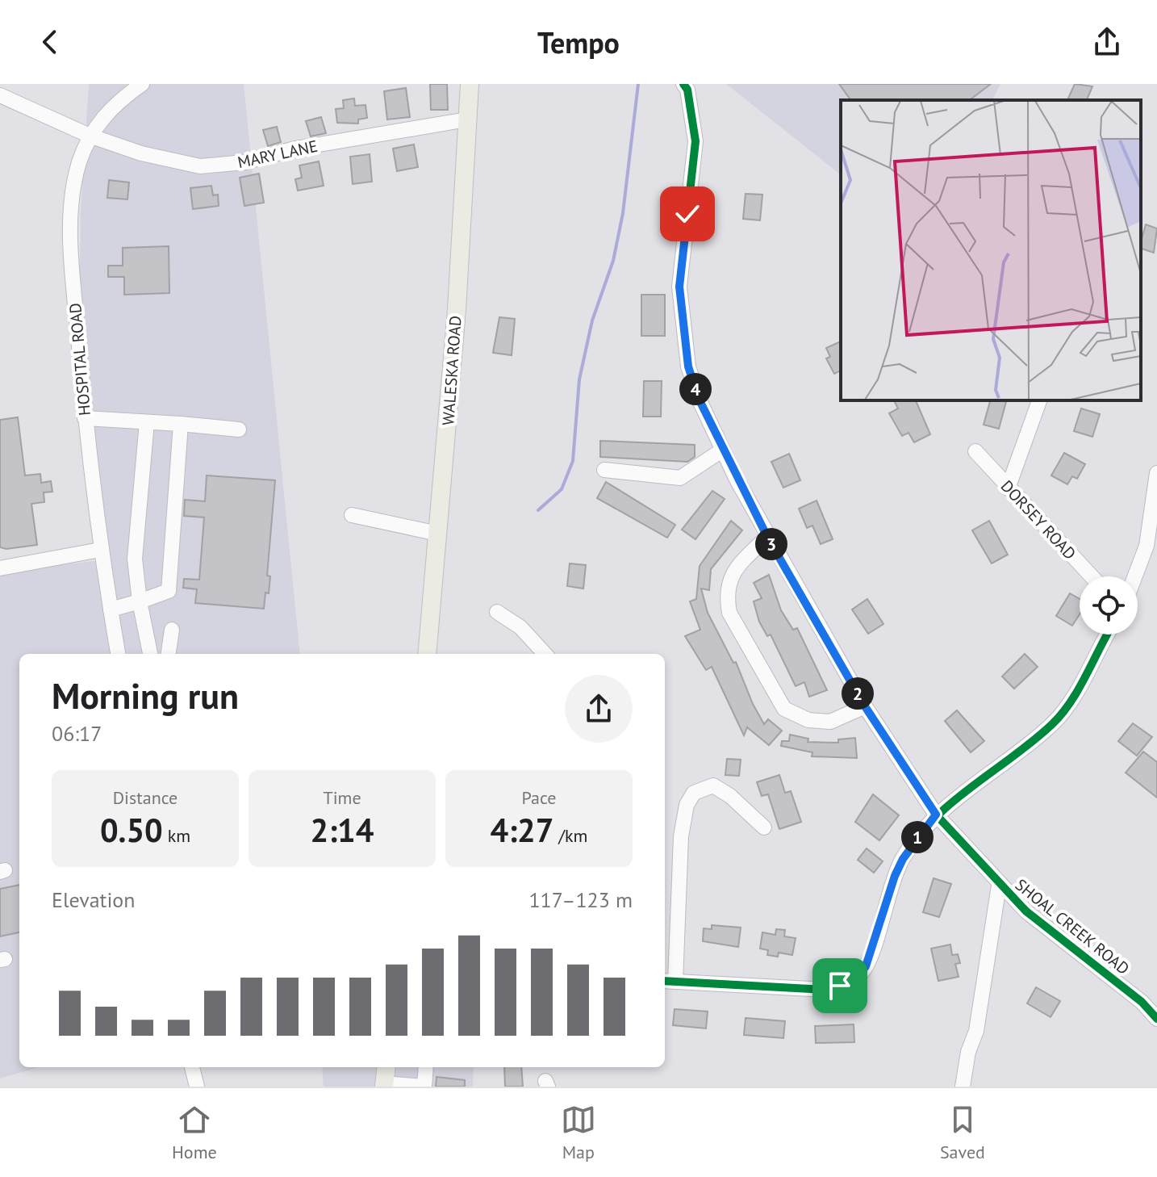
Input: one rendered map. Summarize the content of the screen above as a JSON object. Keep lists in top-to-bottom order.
{
  "streets": {
    "main road": ["WALESKA ROAD"],
    "street": [
      "MARY LANE",
      "HOSPITAL ROAD",
      "DORSEY ROAD",
      "SHOAL CREEK ROAD"
    ]
  },
  "crossings": [
    ["MARY LANE", "HOSPITAL ROAD"],
    ["MARY LANE", "WALESKA ROAD"]
  ],
  "page": {
    "header": "Tempo",
    "pins": [
      "4",
      "3",
      "2",
      "1"
    ],
    "heading": ["Morning run", "06:17"],
    "stats": [
      ["Distance", "0.50 km"],
      ["Time", "2:14"],
      ["Pace", "4:27 /km"]
    ],
    "chart": ["Elevation", "117–123 m"],
    "tabs": ["Home", "Map", "Saved"]
  }
}
